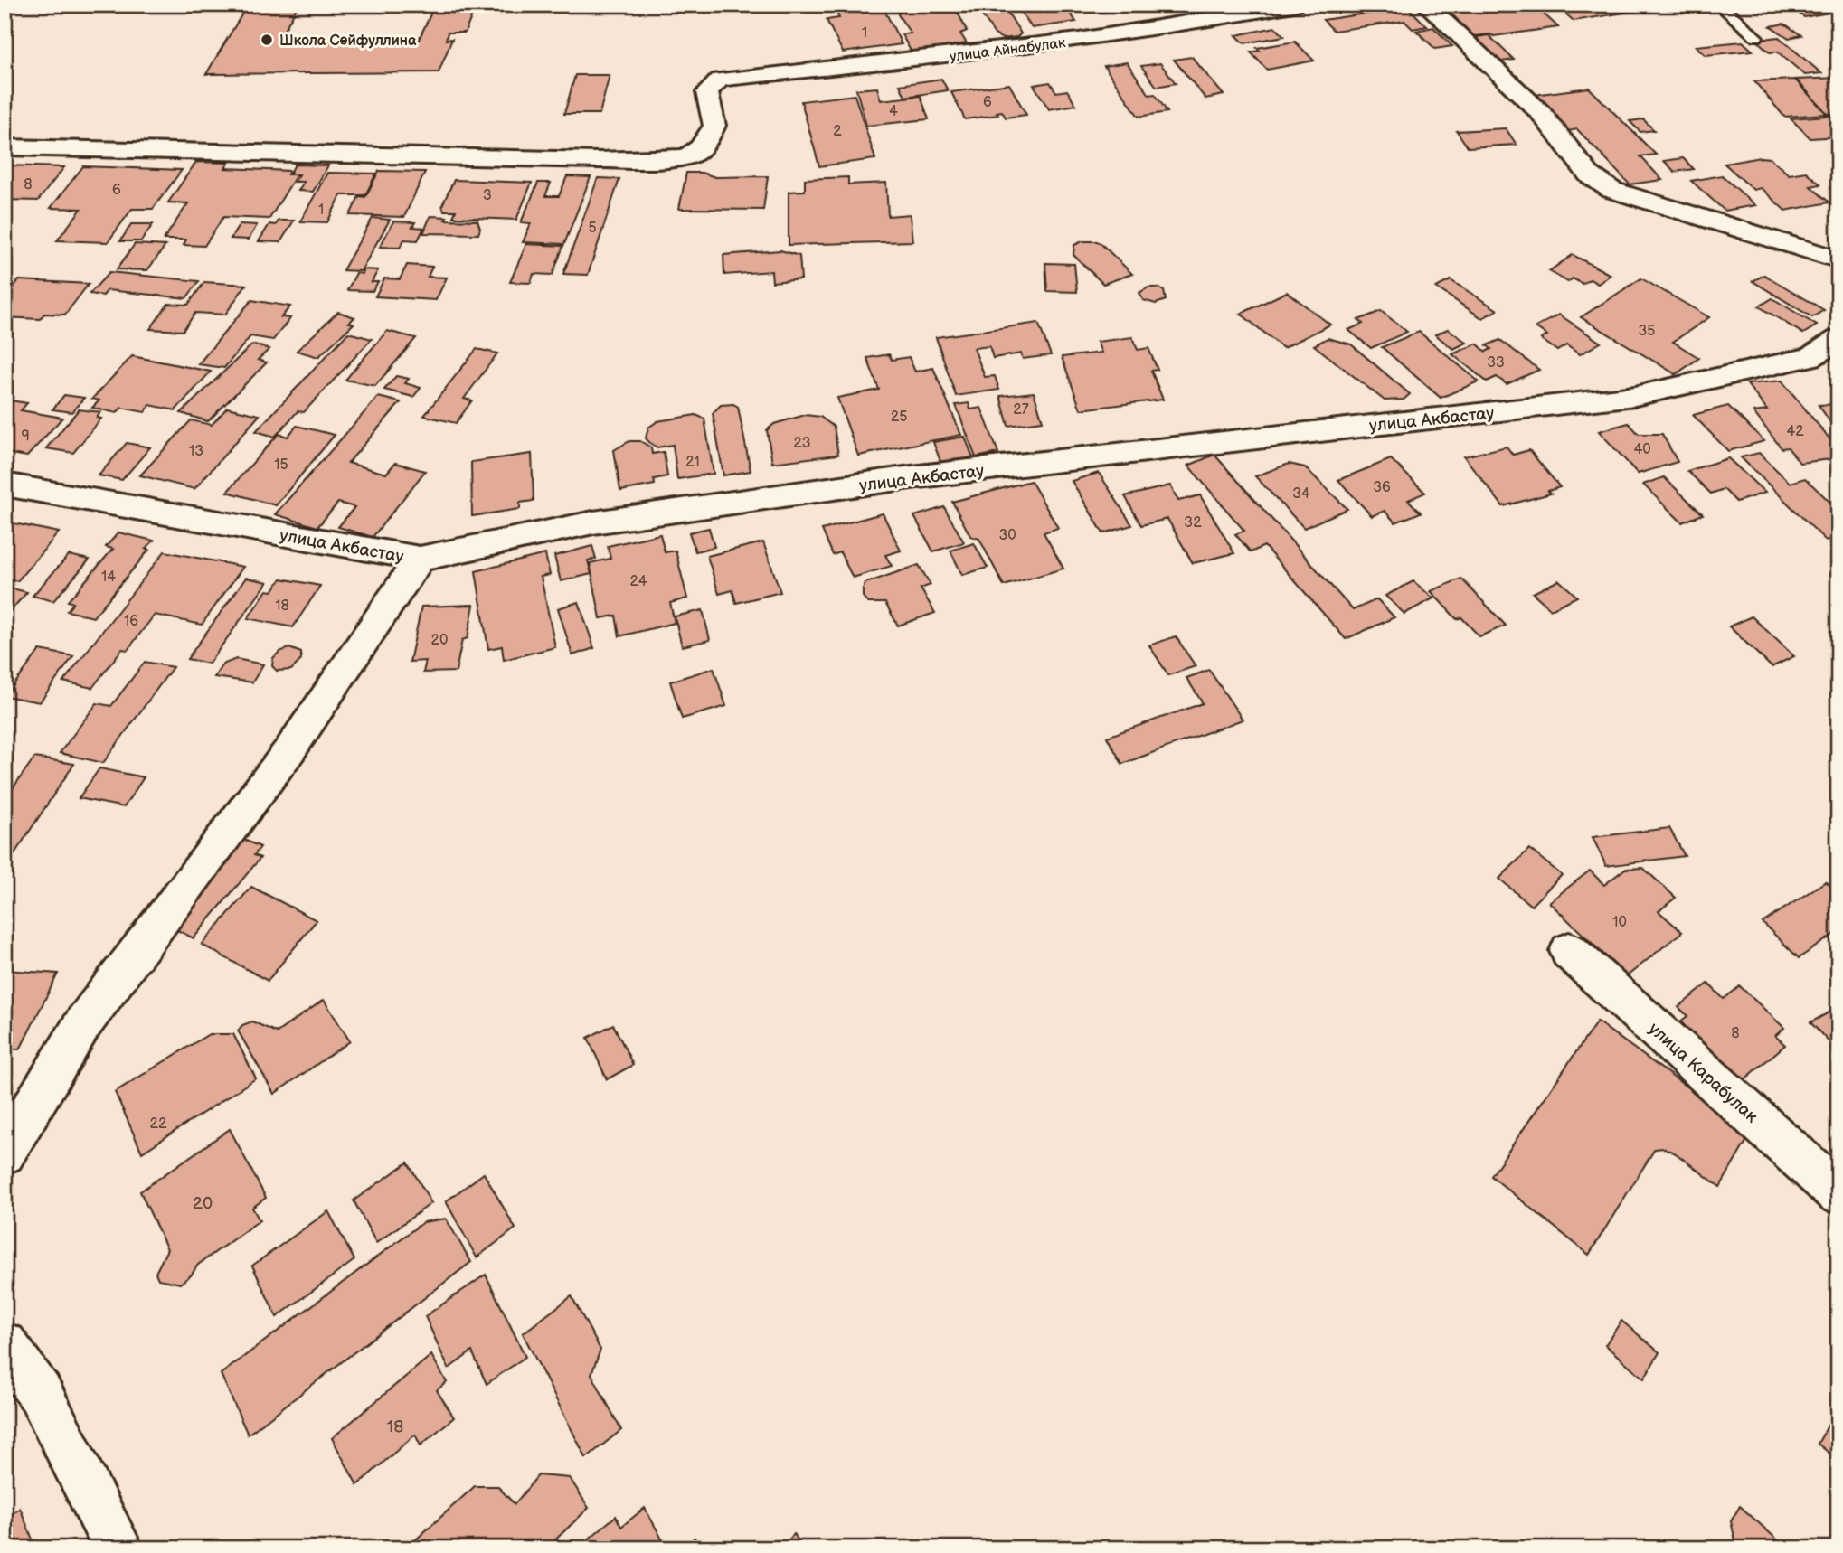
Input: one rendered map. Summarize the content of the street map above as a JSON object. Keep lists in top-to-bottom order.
{
  "streets": {
    "street": ["улица Айнабулак", "улица Акбастау", "улица Карабулак"]
  },
  "places": ["Школа Сейфуллина"],
  "house_numbers": [
    "1",
    "6",
    "4",
    "2",
    "8",
    "6",
    "3",
    "1",
    "5",
    "35",
    "33",
    "27",
    "25",
    "42",
    "9",
    "23",
    "40",
    "13",
    "21",
    "15",
    "36",
    "34",
    "32",
    "30",
    "14",
    "24",
    "18",
    "16",
    "20",
    "10",
    "8",
    "22",
    "20",
    "18"
  ]
}
